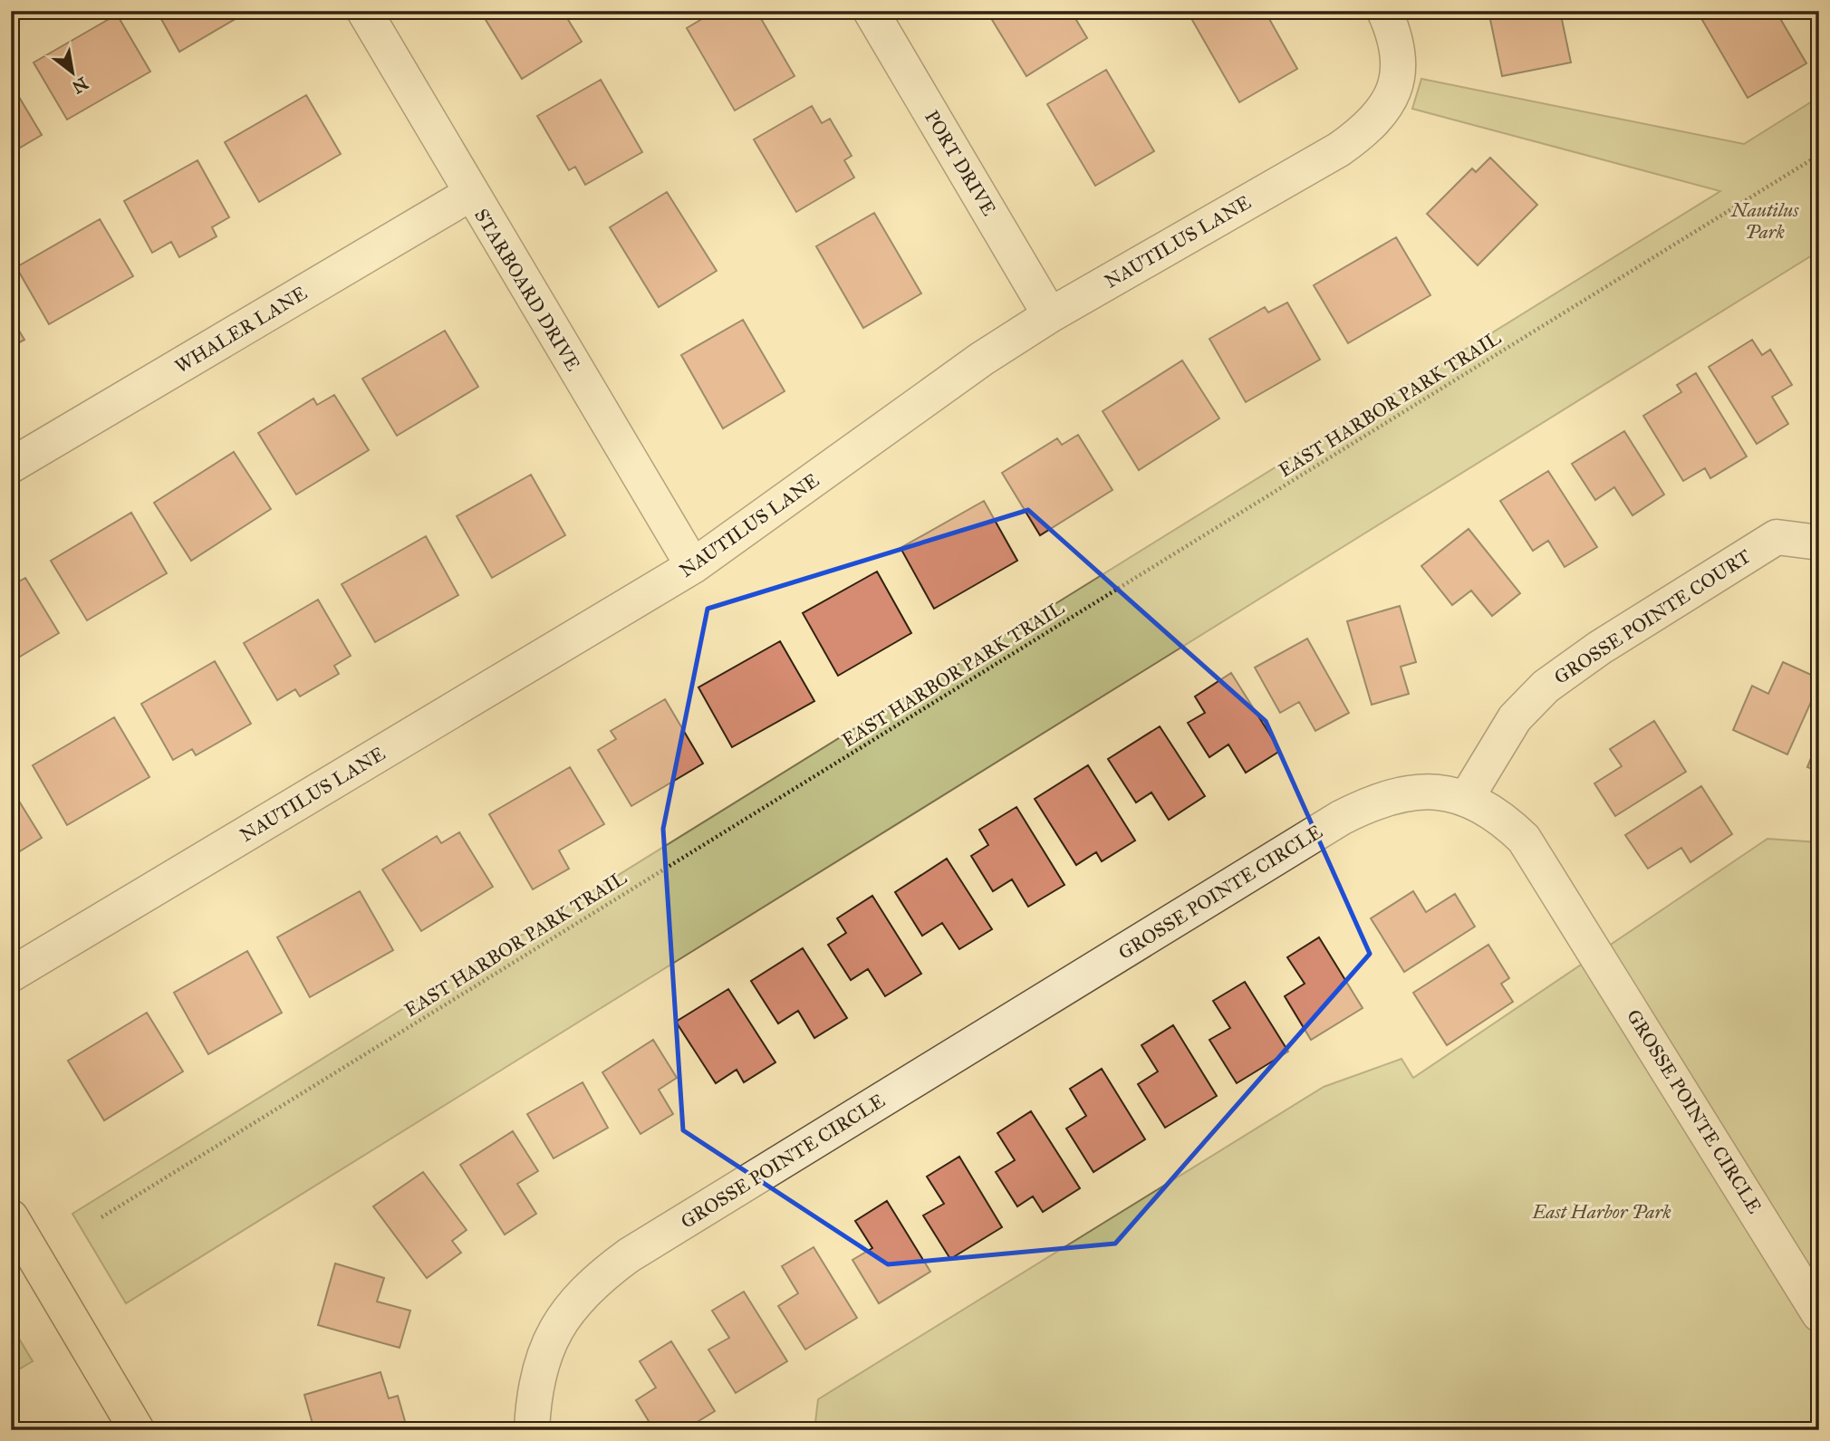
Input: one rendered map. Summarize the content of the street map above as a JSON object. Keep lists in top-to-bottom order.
{
  "streets": {
    "street": [
      "PORT DRIVE",
      "NAUTILUS LANE",
      "STARBOARD DRIVE",
      "WHALER LANE",
      "GROSSE POINTE COURT",
      "GROSSE POINTE CIRCLE"
    ],
    "path": ["EAST HARBOR PARK TRAIL"]
  },
  "crossings": [
    ["PORT DRIVE", "NAUTILUS LANE"],
    ["NAUTILUS LANE", "STARBOARD DRIVE"],
    ["STARBOARD DRIVE", "WHALER LANE"],
    ["GROSSE POINTE COURT", "GROSSE POINTE CIRCLE"]
  ],
  "parks": ["Nautilus Park", "East Harbor Park"],
  "north": "bottom right"
}
